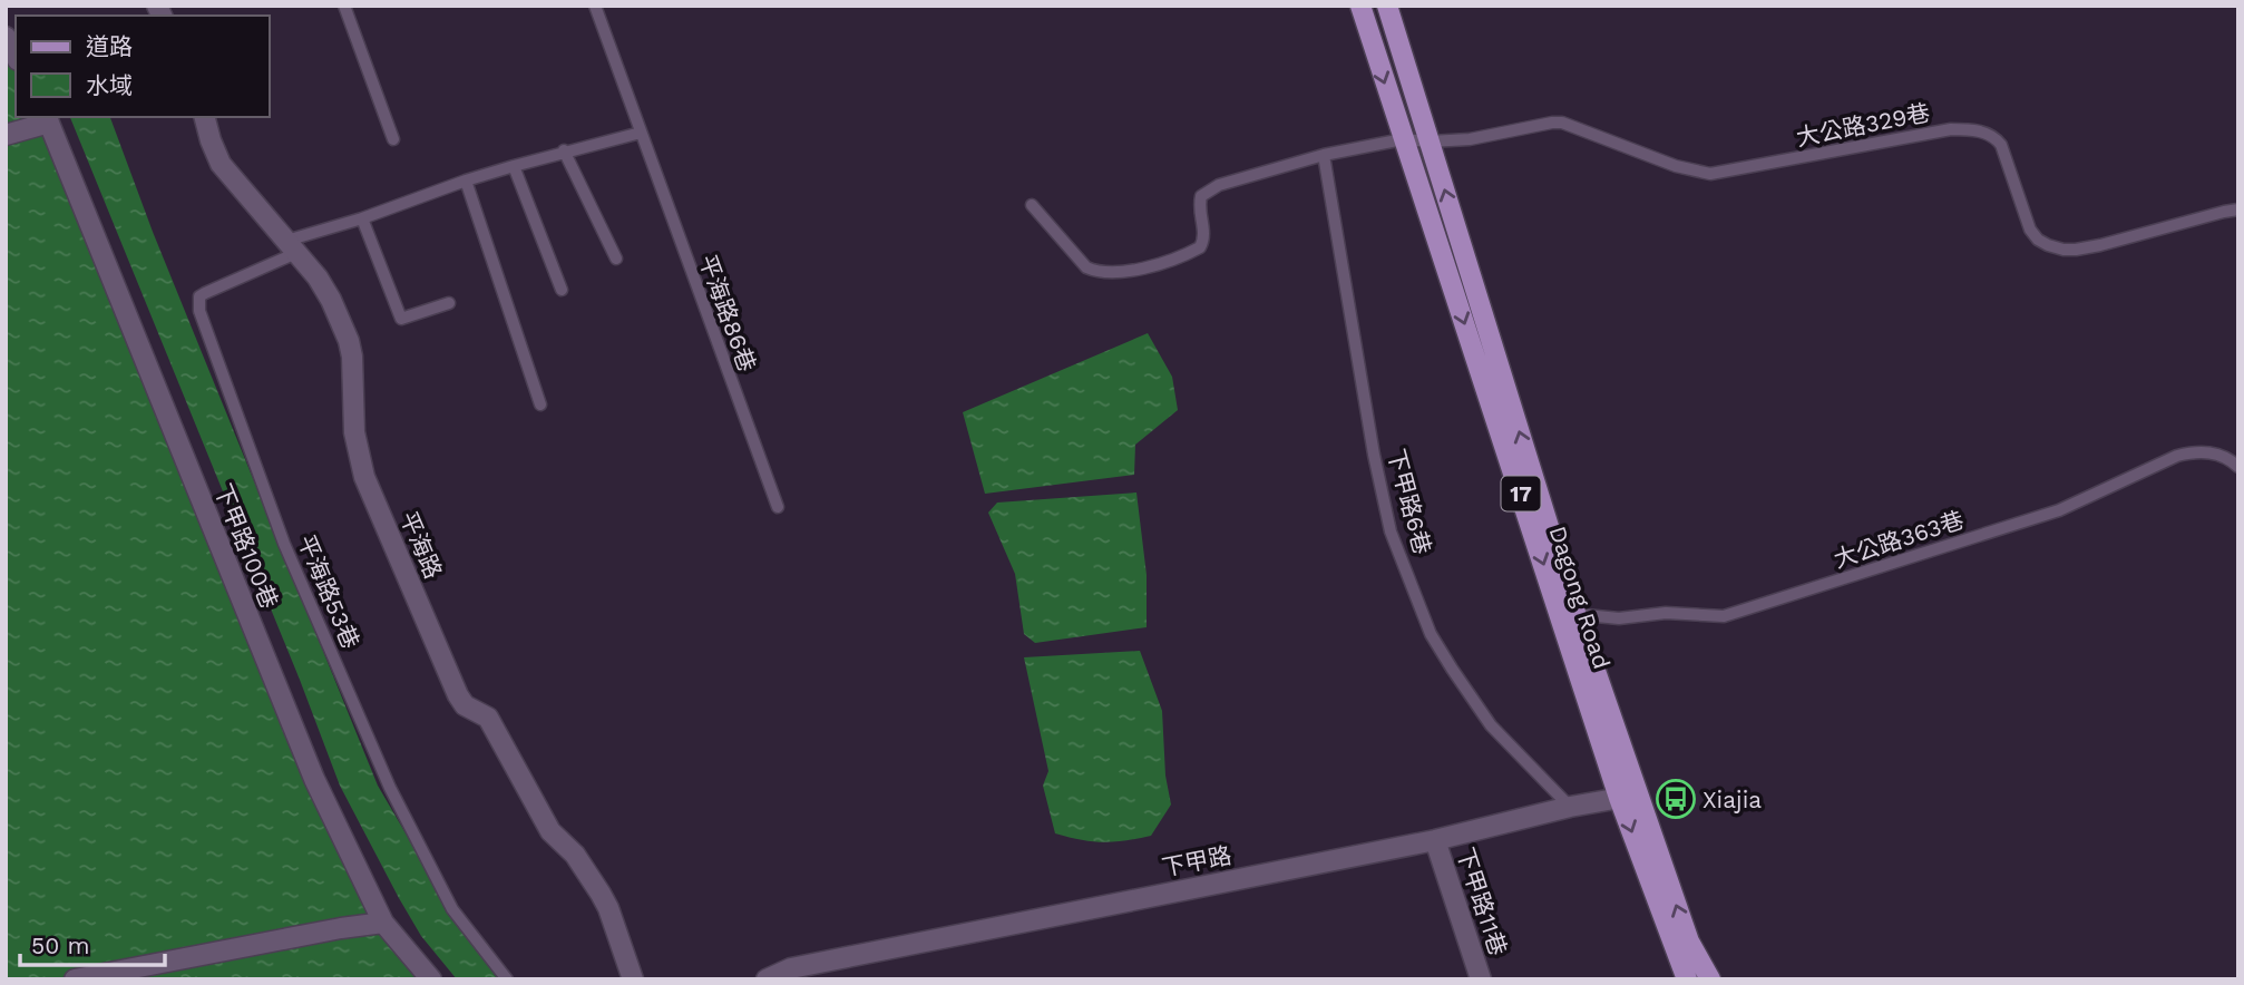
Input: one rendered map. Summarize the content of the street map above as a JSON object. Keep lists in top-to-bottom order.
{
  "streets": {
    "main road": ["17", "Dagong Road"],
    "street": [
      "平海路",
      "下甲路100巷",
      "下甲路",
      "下甲路11巷"
    ],
    "lane": [
      "大公路329巷",
      "平海路86巷",
      "下甲路6巷",
      "大公路363巷",
      "平海路53巷"
    ]
  },
  "crossings": [
    ["大公路329巷", "Dagong Road"],
    ["下甲路6巷", "下甲路"],
    ["大公路363巷", "Dagong Road"],
    ["平海路", "平海路53巷"],
    ["Dagong Road", "下甲路"],
    ["下甲路", "下甲路11巷"]
  ],
  "places": {
    "bus stop": ["Xiajia"]
  },
  "legend": ["道路", "水域"],
  "scale_bar": "50 m"
}
